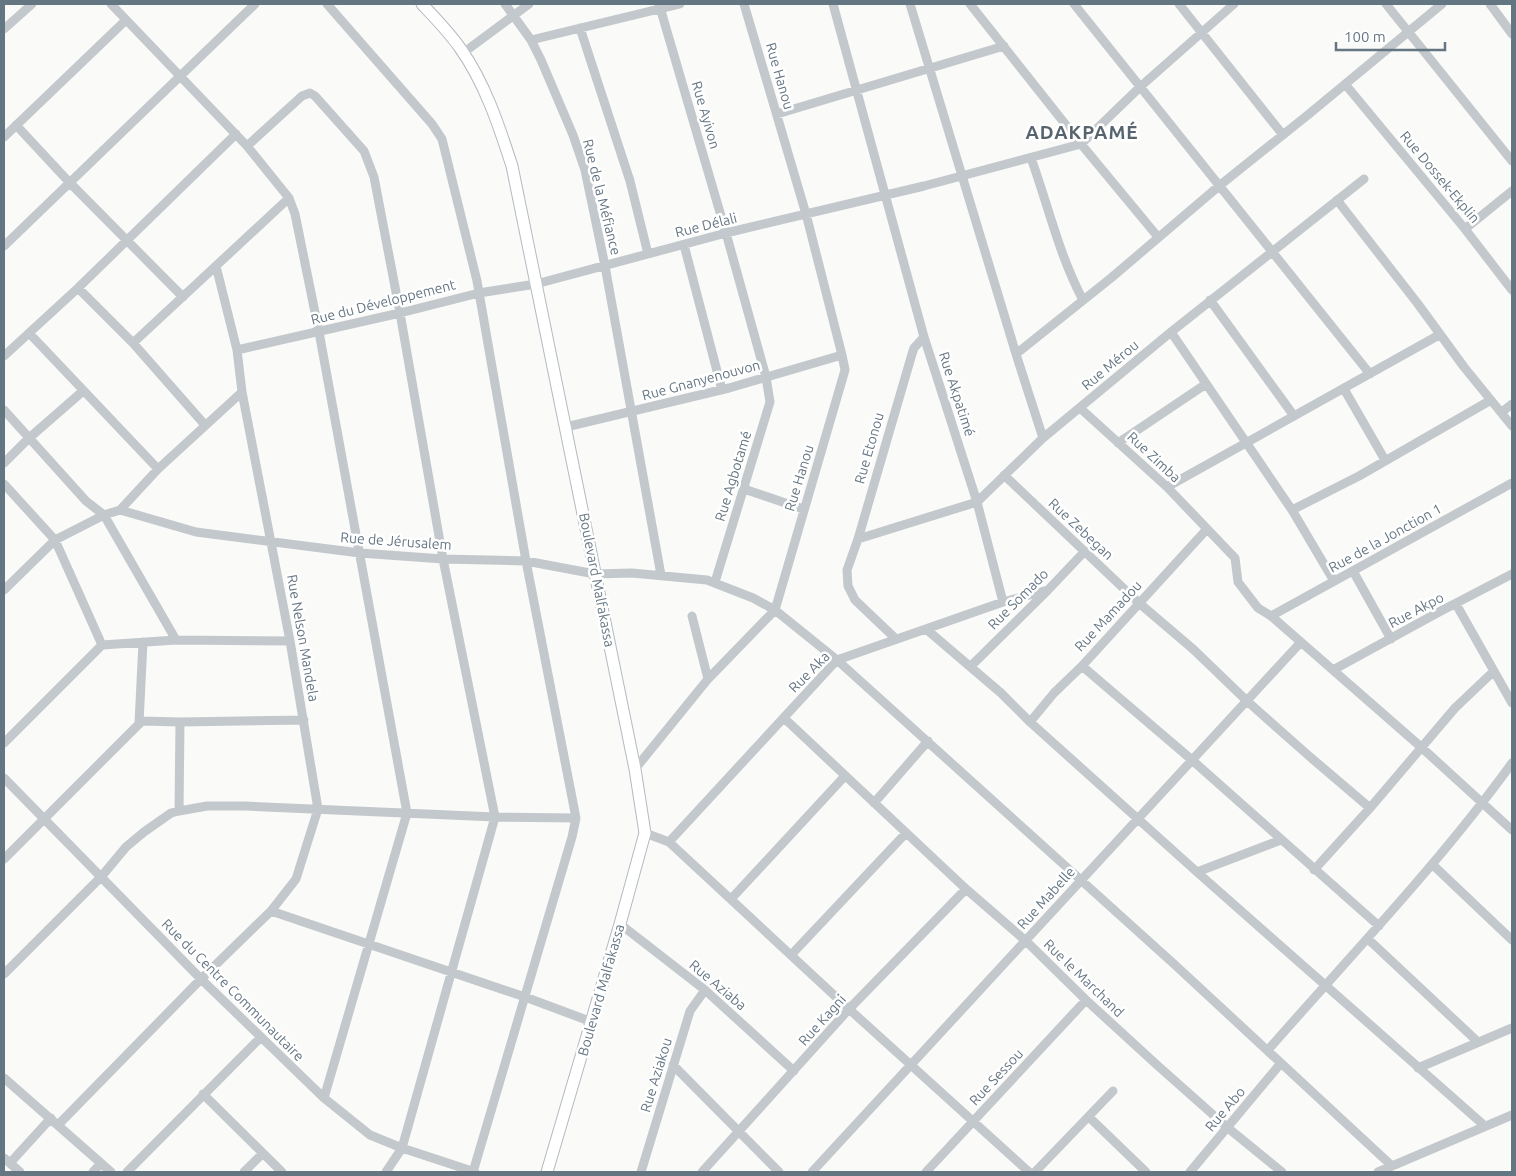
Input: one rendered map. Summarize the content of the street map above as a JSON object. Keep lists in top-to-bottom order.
{
  "streets": {
    "street": [
      "Rue Hanou",
      "Rue Ayivon",
      "Rue Dossek-Ekplin",
      "Rue de la Méfiance",
      "Rue Délali",
      "Rue du Développement",
      "Rue Mérou",
      "Rue Gnanyenouvon",
      "Rue Akpatimé",
      "Rue Etonou",
      "Rue Zimba",
      "Rue Agbotamé",
      "Rue Zebegan",
      "Rue de la Jonction 1",
      "Rue de Jérusalem",
      "Boulevard Malfakassa",
      "Rue Somado",
      "Rue Akpo",
      "Rue Mamadou",
      "Rue Nelson Mandela",
      "Rue Aka",
      "Rue Mabelle",
      "Rue le Marchand",
      "Rue Aziaba",
      "Rue du Centre Communautaire",
      "Rue Kagni",
      "Rue Aziakou",
      "Rue Sessou",
      "Rue Abo"
    ]
  },
  "crossings": [
    ["Rue Hanou", "Rue Délali"],
    ["Rue Hanou", "Rue Gnanyenouvon"],
    ["Rue Hanou", "Rue de Jérusalem"],
    ["Rue Ayivon", "Rue Délali"],
    ["Rue Ayivon", "Rue Gnanyenouvon"],
    ["Rue Ayivon", "Rue Agbotamé"],
    ["Rue de la Méfiance", "Rue Délali"],
    ["Rue de la Méfiance", "Rue Gnanyenouvon"],
    ["Rue de la Méfiance", "Rue de Jérusalem"],
    ["Rue Délali", "Rue du Développement"],
    ["Rue Délali", "Rue Akpatimé"],
    ["Rue Délali", "Boulevard Malfakassa"],
    ["Rue du Développement", "Boulevard Malfakassa"],
    ["Rue du Développement", "Rue Nelson Mandela"],
    ["Rue Mérou", "Rue Akpatimé"],
    ["Rue Mérou", "Rue Etonou"],
    ["Rue Mérou", "Rue Zimba"],
    ["Rue Mérou", "Rue Zebegan"],
    ["Rue Gnanyenouvon", "Rue Agbotamé"],
    ["Rue Gnanyenouvon", "Boulevard Malfakassa"],
    ["Rue Akpatimé", "Rue Etonou"],
    ["Rue Akpatimé", "Rue Aka"],
    ["Rue Etonou", "Rue Aka"],
    ["Rue Zimba", "Rue de la Jonction 1"],
    ["Rue Zimba", "Rue Akpo"],
    ["Rue Zimba", "Rue Mamadou"],
    ["Rue Zimba", "Rue Mabelle"],
    ["Rue Agbotamé", "Rue de Jérusalem"],
    ["Rue Zebegan", "Rue Somado"],
    ["Rue Zebegan", "Rue Mamadou"],
    ["Rue Zebegan", "Rue Mabelle"],
    ["Rue de Jérusalem", "Boulevard Malfakassa"],
    ["Rue de Jérusalem", "Rue Nelson Mandela"],
    ["Rue de Jérusalem", "Rue Aka"],
    ["Rue de Jérusalem", "Rue Mabelle"],
    ["Rue de Jérusalem", "Rue Abo"],
    ["Boulevard Malfakassa", "Rue Aziaba"],
    ["Rue Somado", "Rue Aka"],
    ["Rue Nelson Mandela", "Rue du Centre Communautaire"],
    ["Rue Aka", "Rue le Marchand"],
    ["Rue Mabelle", "Rue le Marchand"],
    ["Rue le Marchand", "Rue Kagni"],
    ["Rue le Marchand", "Rue Sessou"],
    ["Rue le Marchand", "Rue Abo"],
    ["Rue Aziaba", "Rue Kagni"],
    ["Rue Aziaba", "Rue Aziakou"]
  ],
  "districts": ["ADAKPAMÉ"],
  "scale_bar": "100 m"
}
